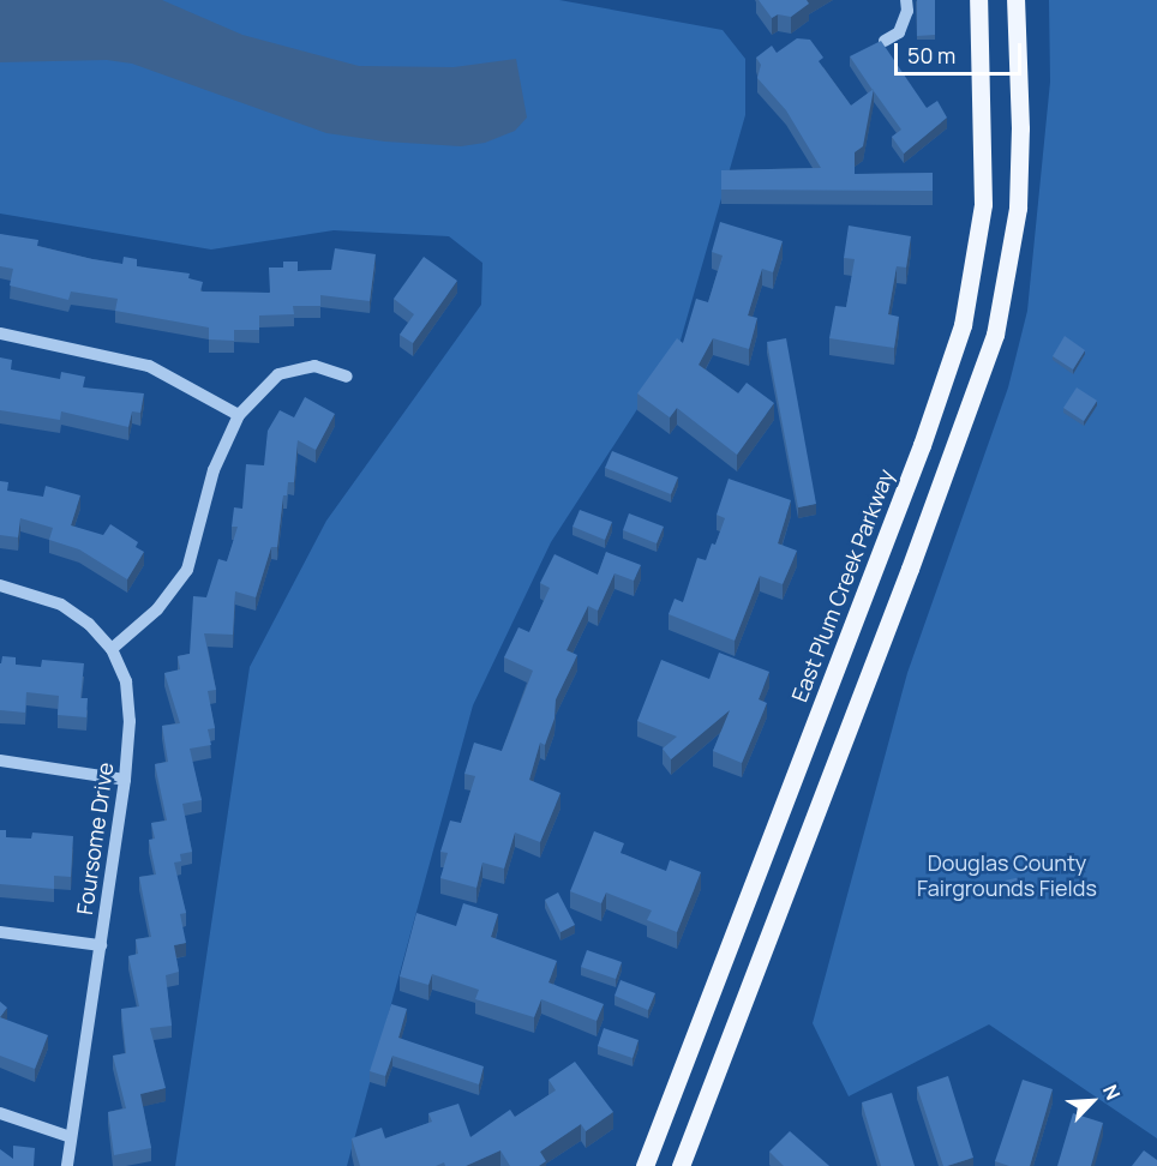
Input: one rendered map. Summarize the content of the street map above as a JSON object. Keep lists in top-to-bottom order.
{
  "streets": {
    "main road": ["East Plum Creek Parkway"],
    "street": ["Foursome Drive"]
  },
  "parks": ["Douglas County Fairgrounds Fields"],
  "scale_bar": "50 m",
  "north": "top right"
}
